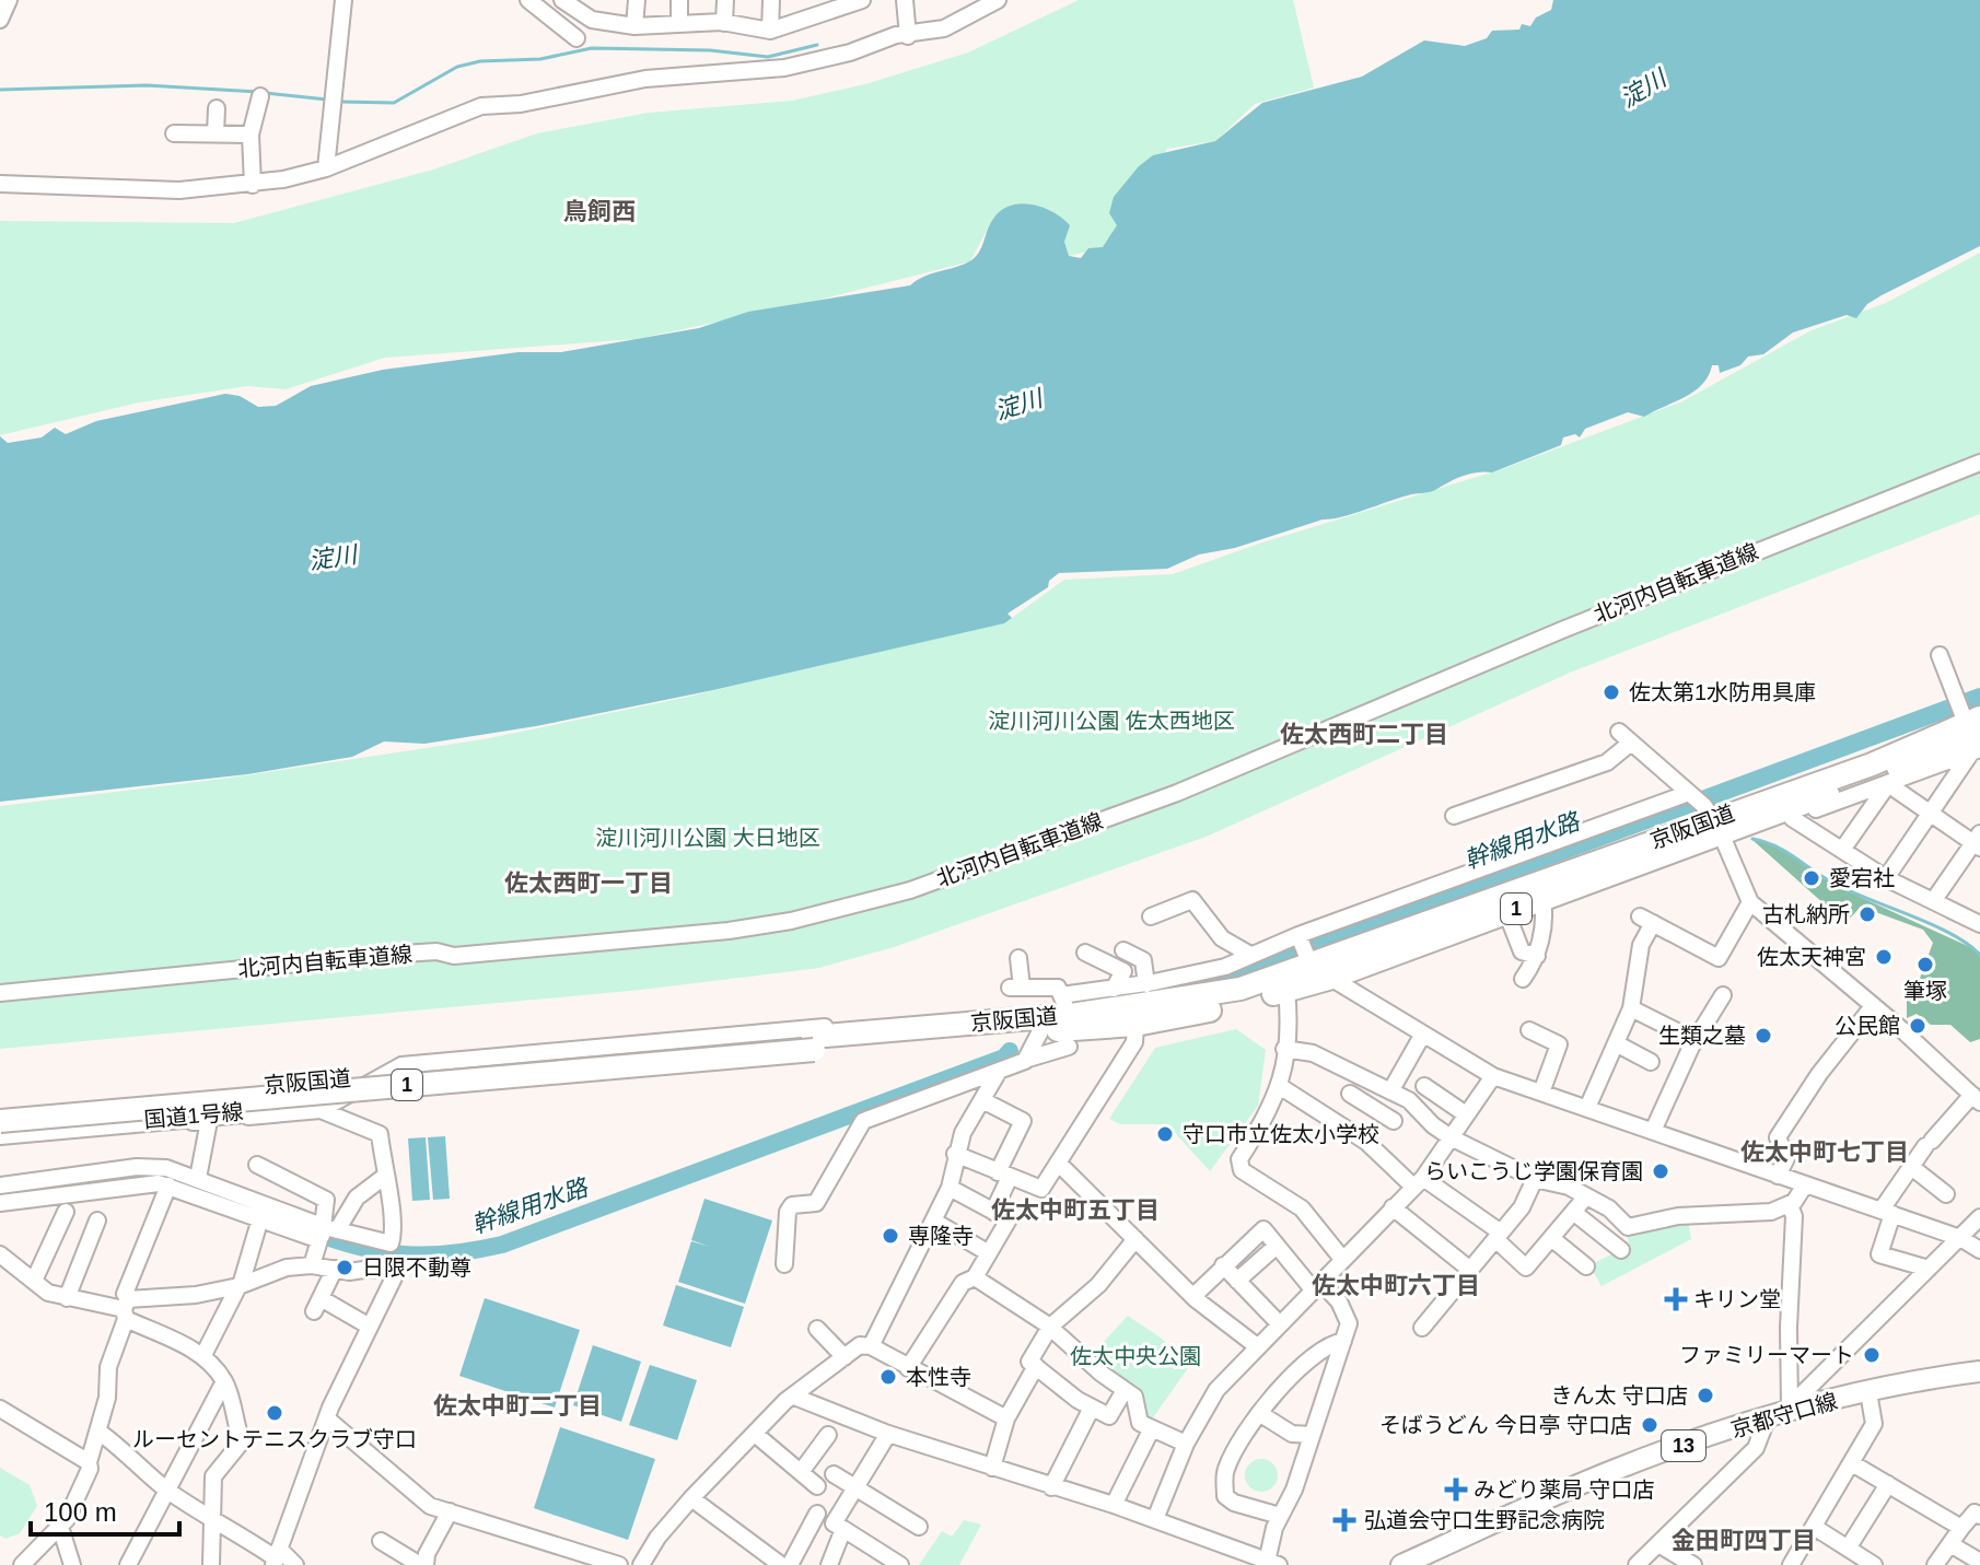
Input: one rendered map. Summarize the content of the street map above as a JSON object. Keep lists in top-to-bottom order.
{
  "streets": {
    "highway": ["京阪国道", "1", "国道1号線"],
    "main road": ["京都守口線", "13"],
    "street": ["北河内自転車道線"]
  },
  "crossings": [
    ["京阪国道", "国道1号線"]
  ],
  "districts": [
    "鳥飼西",
    "佐太西町二丁目",
    "佐太西町一丁目",
    "佐太中町七丁目",
    "佐太中町五丁目",
    "佐太中町六丁目",
    "佐太中町二丁目",
    "金田町四丁目"
  ],
  "water": ["淀川", "幹線用水路"],
  "parks": ["淀川河川公園 佐太西地区", "淀川河川公園 大日地区", "佐太中央公園"],
  "places": {
    "other": [
      "佐太第1水防用具庫",
      "愛宕社",
      "古札納所",
      "佐太天神宮",
      "筆塚",
      "公民館",
      "生類之墓",
      "守口市立佐太小学校",
      "らいこうじ学園保育園",
      "専隆寺",
      "日限不動尊",
      "ファミリーマート",
      "本性寺",
      "きん太 守口店",
      "ルーセントテニスクラブ守口",
      "そばうどん 今日亭 守口店"
    ],
    "health": ["キリン堂", "みどり薬局 守口店", "弘道会守口生野記念病院"]
  },
  "scale_bar": "100 m"
}
